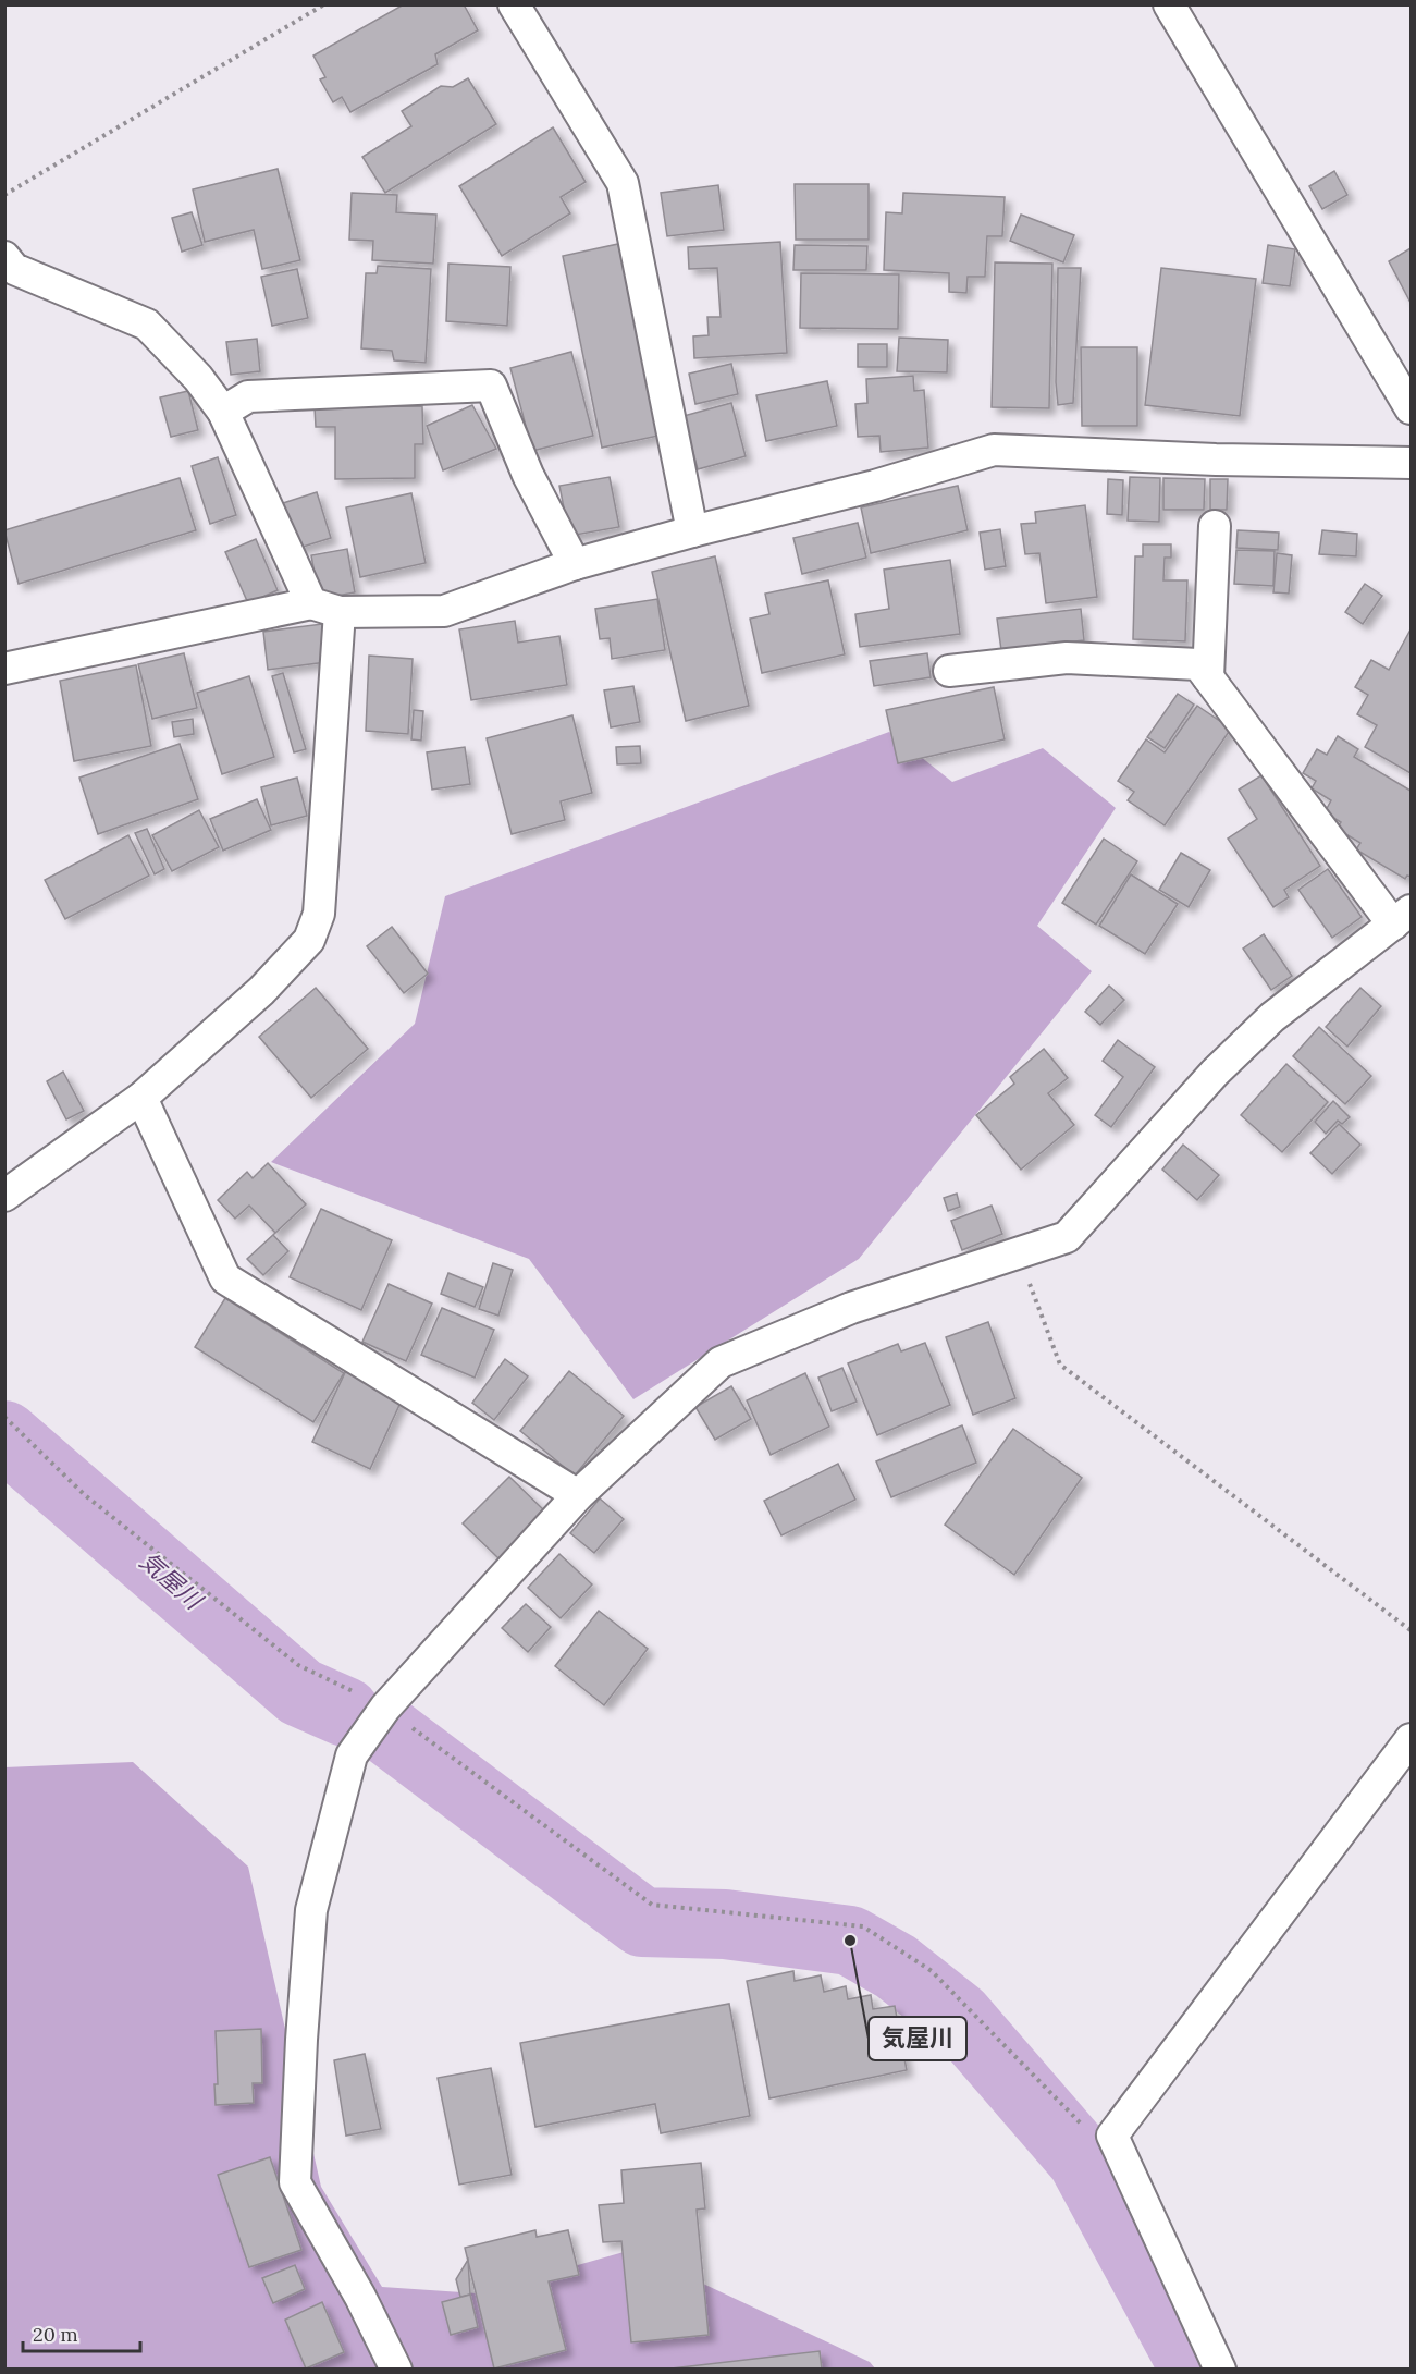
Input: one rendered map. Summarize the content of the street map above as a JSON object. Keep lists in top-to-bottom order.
{
  "water": ["気屋川"],
  "places": ["気屋川"],
  "scale_bar": "20 m"
}
